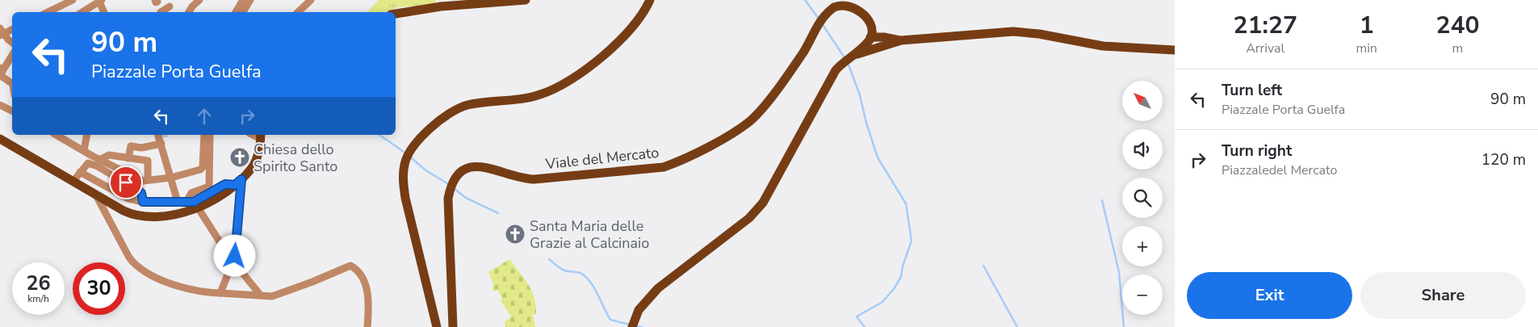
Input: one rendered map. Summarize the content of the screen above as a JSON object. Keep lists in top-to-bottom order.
{
  "streets": {
    "main road": ["Viale del Mercato"]
  },
  "places": {
    "church": ["Chiesa dello Spirito Santo", "Santa Maria delle Grazie al Calcinaio"]
  },
  "north": "top left",
  "page": {
    "eta": [
      "21:27",
      "Arrival",
      "1",
      "min",
      "240",
      "m"
    ],
    "turn": ["90 m", "Piazzale Porta Guelfa"],
    "list": [
      {
        "name": "Turn left",
        "note": "Piazzale Porta Guelfa",
        "value": "90 m"
      },
      {
        "name": "Turn right",
        "note": "Piazzaledel Mercato",
        "value": "120 m"
      }
    ],
    "map_buttons": ["+", "−"],
    "speed": "26 km/h",
    "limit": "30",
    "buttons": ["Exit", "Share"]
  }
}
